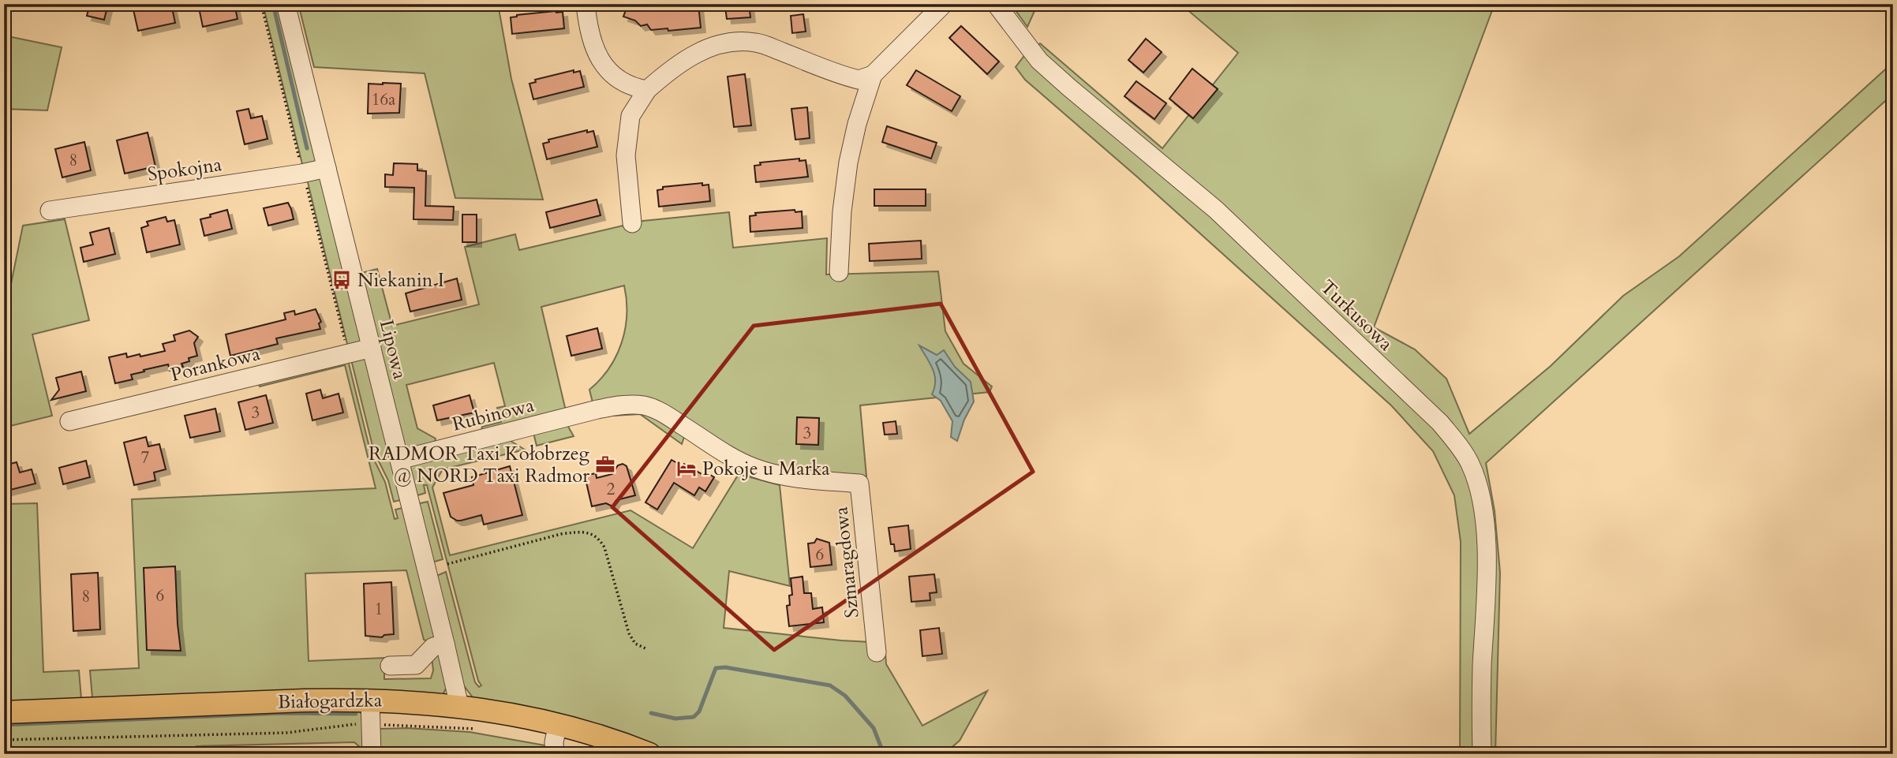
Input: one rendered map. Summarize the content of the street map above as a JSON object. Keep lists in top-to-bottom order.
{
  "streets": {
    "main road": ["Białogardzka"],
    "street": [
      "Spokojna",
      "Turkusowa",
      "Lipowa",
      "Porankowa",
      "Rubinowa",
      "Szmaragdowa"
    ]
  },
  "crossings": [
    ["Spokojna", "Lipowa"],
    ["Lipowa", "Porankowa"],
    ["Lipowa", "Rubinowa"],
    ["Lipowa", "Białogardzka"],
    ["Rubinowa", "Szmaragdowa"]
  ],
  "places": {
    "bus stop": ["Niekanin I"],
    "office": ["RADMOR Taxi Kołobrzeg @ NORD Taxi Radmor"],
    "hotel": ["Pokoje u Marka"]
  },
  "house_numbers": [
    "16a",
    "8",
    "3",
    "3",
    "7",
    "2",
    "6",
    "6",
    "8",
    "1"
  ]
}
